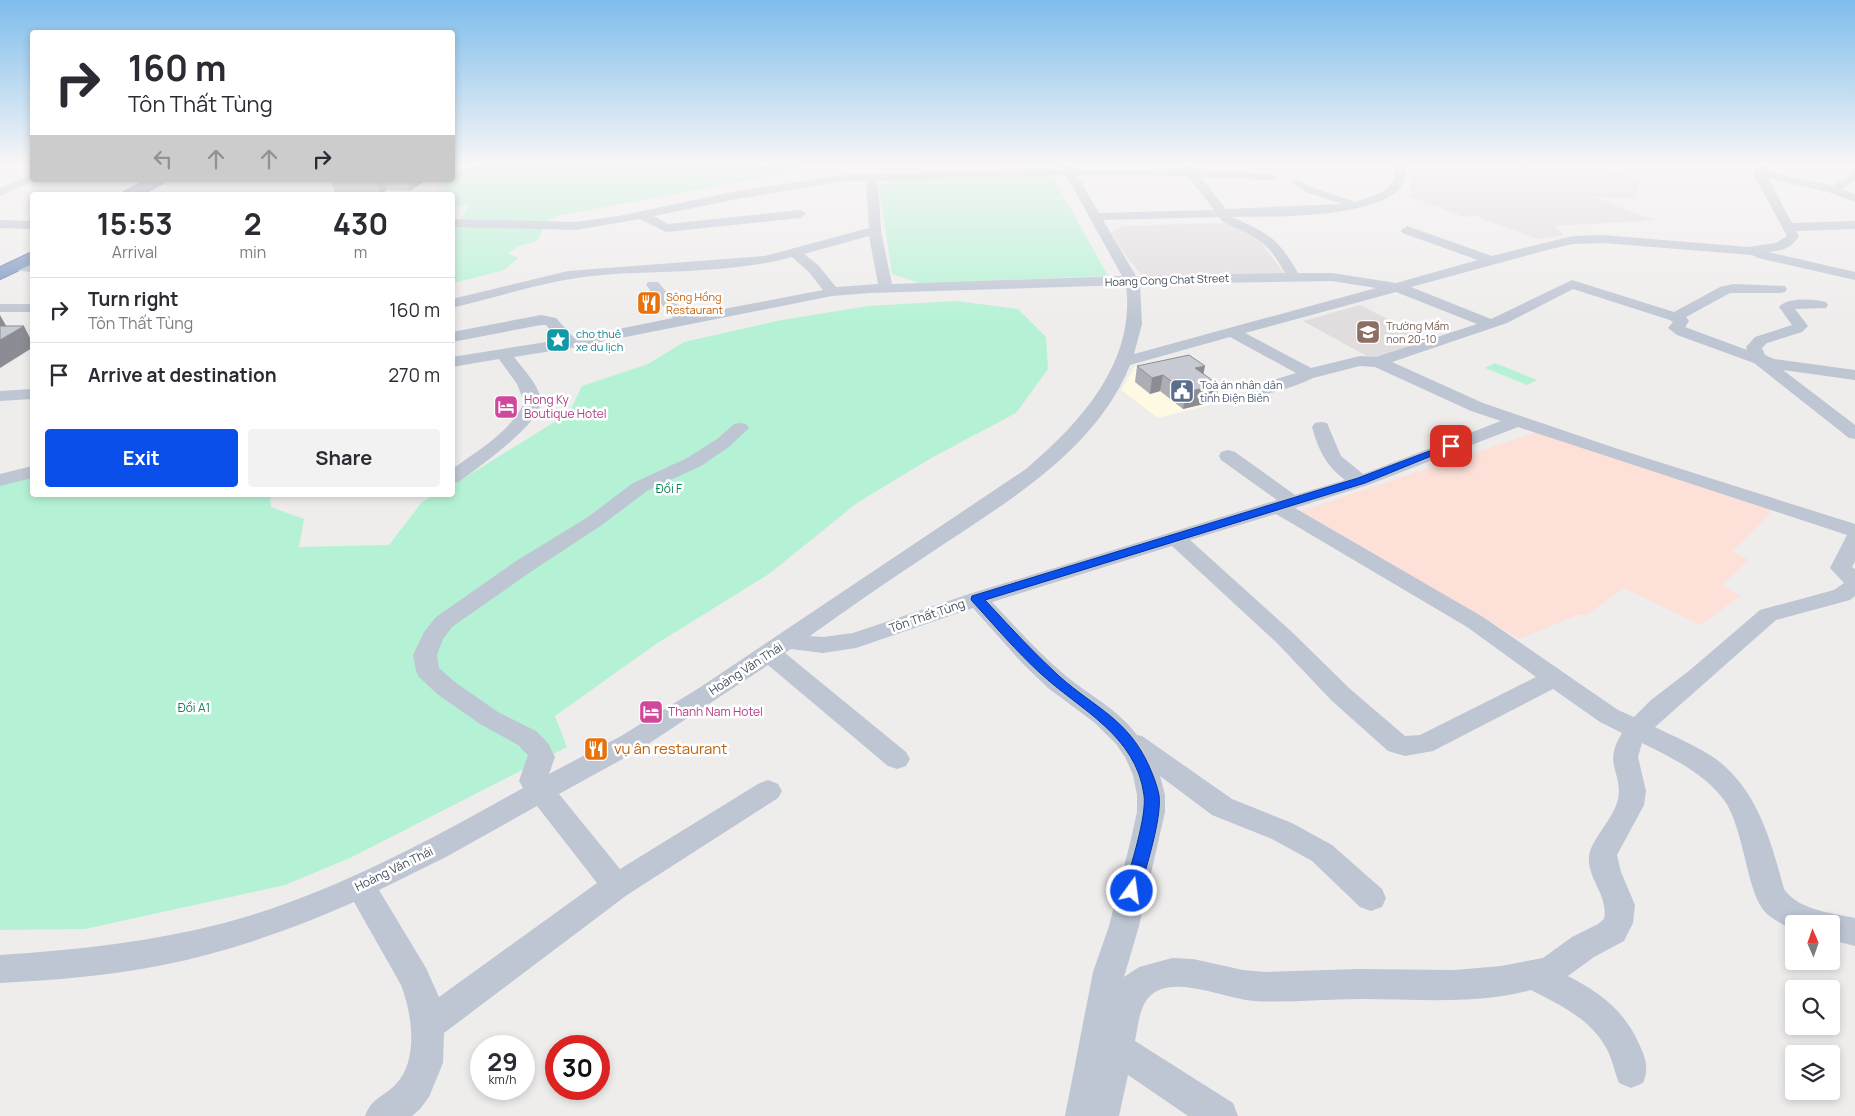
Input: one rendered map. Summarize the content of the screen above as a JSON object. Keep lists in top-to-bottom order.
{
  "streets": {
    "street": ["Hoang Cong Chat Street", "Tôn Thất Tùng", "Hoàng Văn Thái"]
  },
  "crossings": [
    ["Hoang Cong Chat Street", "Hoàng Văn Thái"],
    ["Tôn Thất Tùng", "Hoàng Văn Thái"]
  ],
  "parks": ["Đồi F", "Đồi A1"],
  "places": {
    "restaurant": ["Sông Hồng Restaurant", "vụ ân restaurant"],
    "school or university": ["Trường Mầm non 20-10"],
    "place": ["cho thuê xe du lịch"],
    "public building": ["Toà án nhân dân tỉnh Điện Biên"],
    "hotel": ["Hong Ky Boutique Hotel", "Thanh Nam Hotel"]
  },
  "north": "top",
  "page": {
    "turn": ["160 m", "Tôn Thất Tùng"],
    "eta": [
      "15:53",
      "Arrival",
      "2",
      "min",
      "430",
      "m"
    ],
    "list": [
      {
        "name": "Turn right",
        "note": "Tôn Thất Tùng",
        "value": "160 m"
      },
      {
        "name": "Arrive at destination",
        "value": "270 m"
      }
    ],
    "buttons": ["Exit", "Share"],
    "speed": "29 km/h",
    "limit": "30"
  }
}
